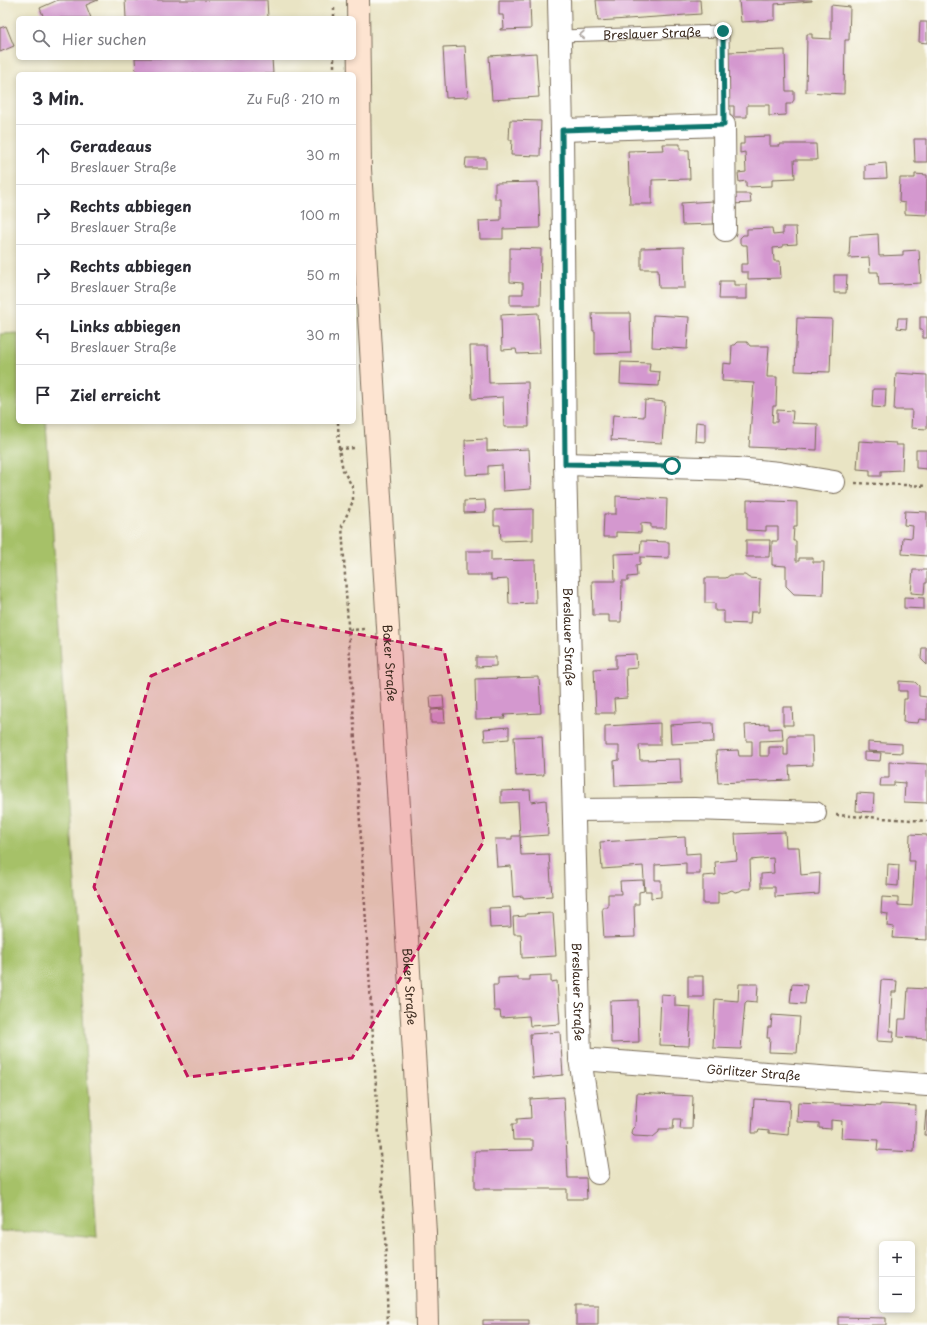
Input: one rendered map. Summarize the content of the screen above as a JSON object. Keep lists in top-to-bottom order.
{
  "streets": {
    "main road": ["Boker Straße"],
    "street": ["Breslauer Straße", "Görlitzer Straße"]
  },
  "crossings": [
    ["Breslauer Straße", "Görlitzer Straße"]
  ],
  "page": {
    "search": "Hier suchen",
    "heading": ["3 Min.", "Zu Fuß · 210 m"],
    "list": [
      ["Geradeaus", "Breslauer Straße", "30 m"],
      ["Rechts abbiegen", "Breslauer Straße", "100 m"],
      ["Rechts abbiegen", "Breslauer Straße", "50 m"],
      ["Links abbiegen", "Breslauer Straße", "30 m"],
      "Ziel erreicht"
    ],
    "map_buttons": ["+", "−"]
  }
}
